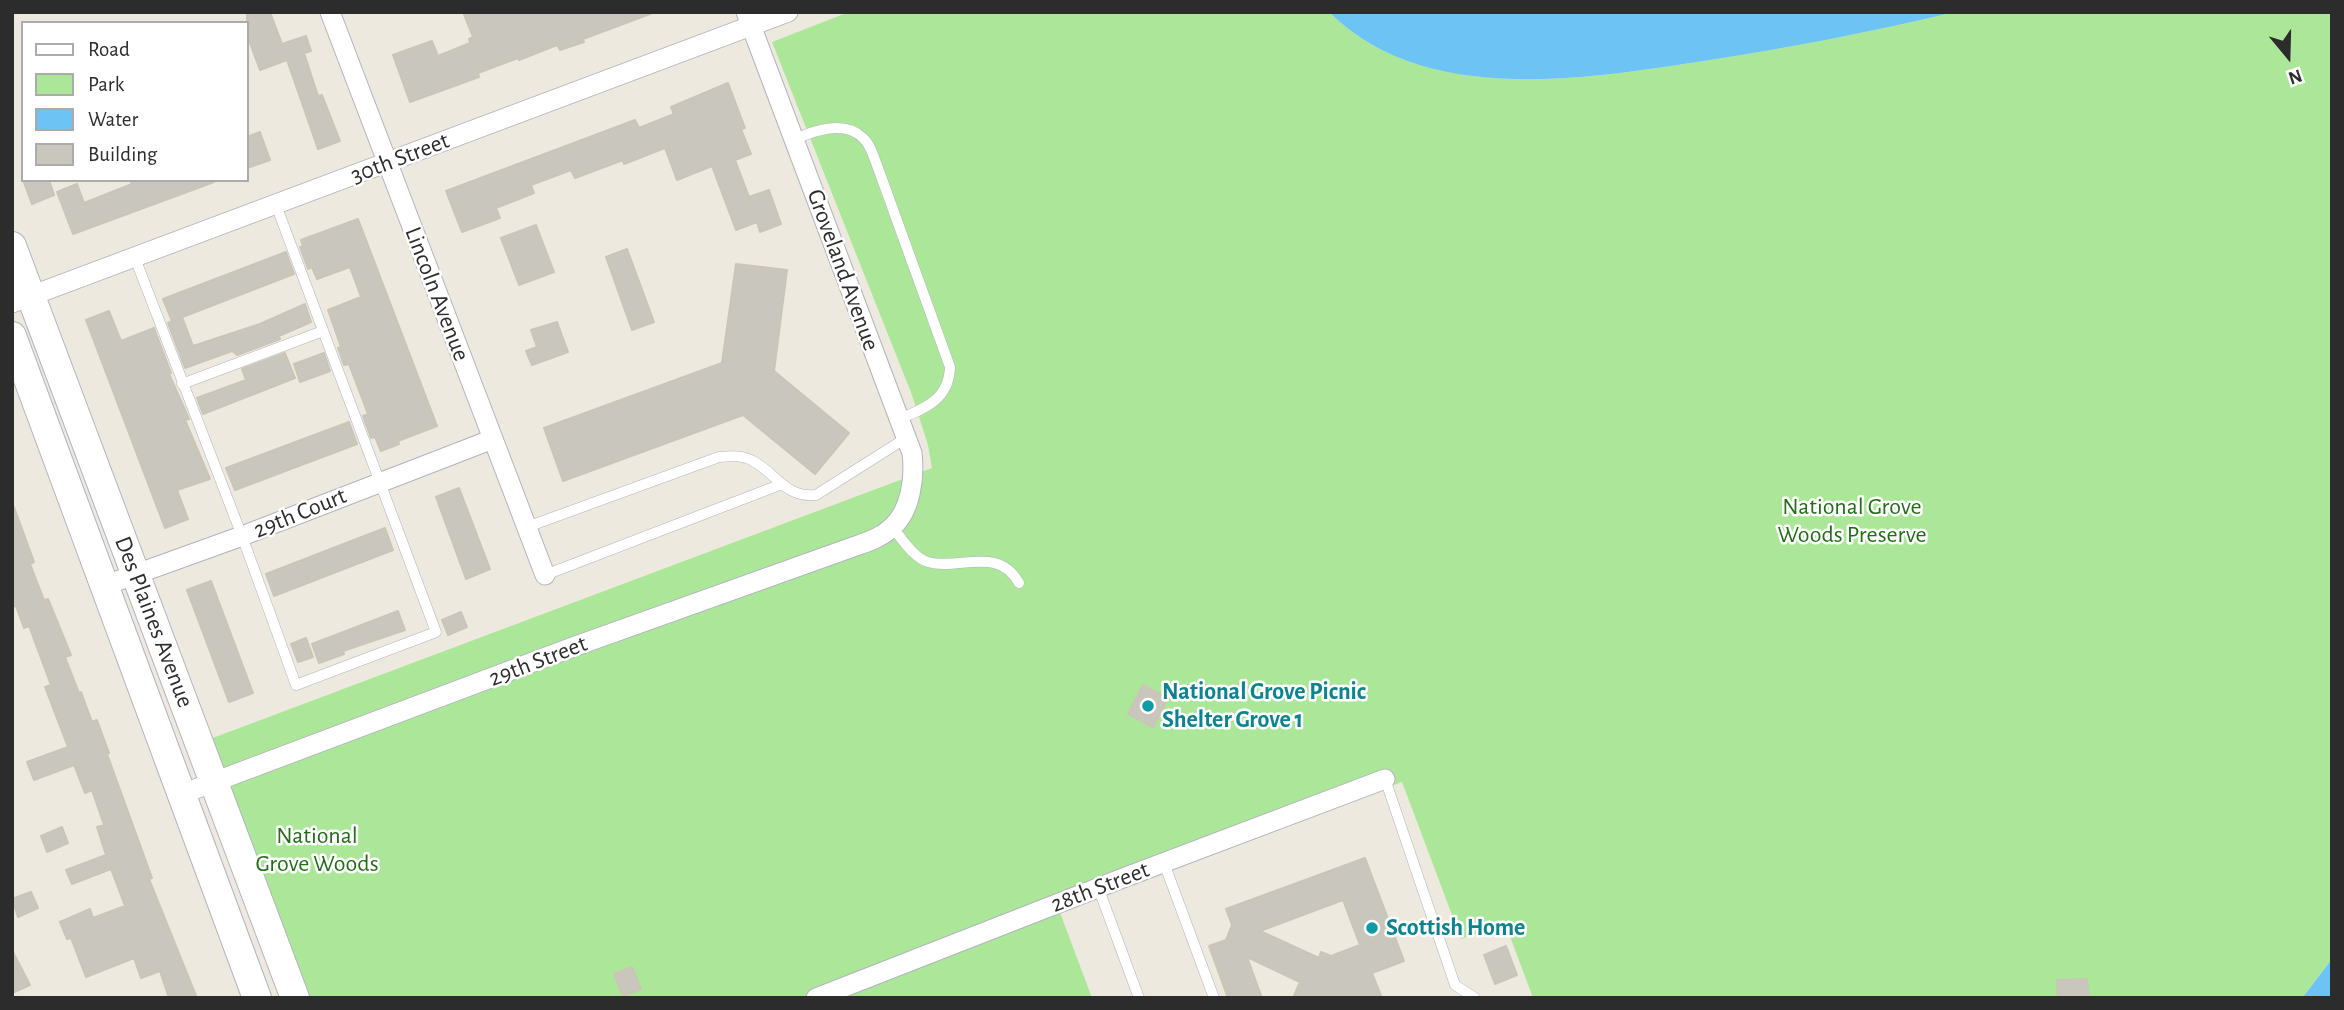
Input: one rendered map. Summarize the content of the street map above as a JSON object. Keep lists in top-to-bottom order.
{
  "streets": {
    "street": [
      "30th Street",
      "Groveland Avenue",
      "Lincoln Avenue",
      "29th Court",
      "Des Plaines Avenue",
      "29th Street",
      "28th Street"
    ]
  },
  "crossings": [
    ["30th Street", "Groveland Avenue"],
    ["30th Street", "Lincoln Avenue"],
    ["30th Street", "Des Plaines Avenue"],
    ["Groveland Avenue", "29th Street"],
    ["Lincoln Avenue", "29th Court"],
    ["29th Court", "Des Plaines Avenue"],
    ["Des Plaines Avenue", "29th Street"]
  ],
  "parks": ["National Grove Woods Preserve", "National Grove Woods"],
  "places": ["National Grove Picnic Shelter Grove 1", "Scottish Home"],
  "legend": [
    "Road",
    "Park",
    "Water",
    "Building"
  ],
  "north": "bottom"
}
